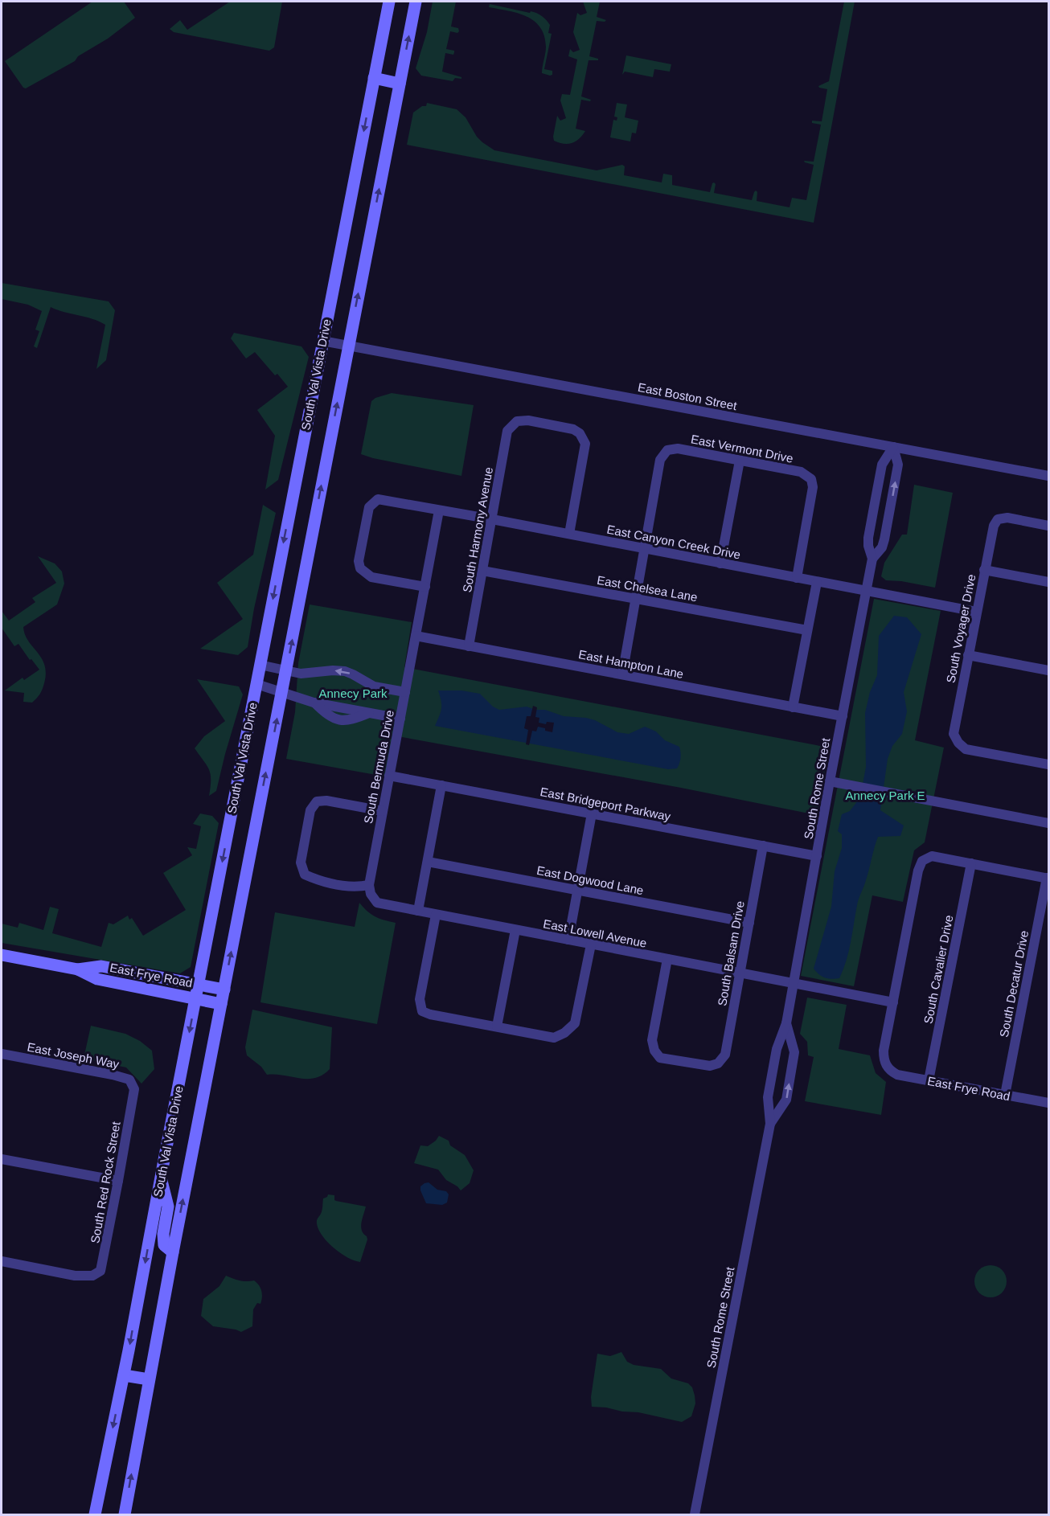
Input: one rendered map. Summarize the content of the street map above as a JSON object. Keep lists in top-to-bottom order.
{
  "streets": {
    "main road": ["South Val Vista Drive", "East Frye Road"],
    "street": [
      "East Boston Street",
      "East Vermont Drive",
      "South Harmony Avenue",
      "East Canyon Creek Drive",
      "East Chelsea Lane",
      "South Voyager Drive",
      "East Hampton Lane",
      "South Bermuda Drive",
      "South Rome Street",
      "East Bridgeport Parkway",
      "East Dogwood Lane",
      "East Lowell Avenue",
      "South Balsam Drive",
      "South Cavalier Drive",
      "South Decatur Drive",
      "East Joseph Way",
      "South Red Rock Street"
    ]
  },
  "crossings": [
    ["South Val Vista Drive", "East Boston Street"],
    ["South Val Vista Drive", "East Frye Road"],
    ["East Boston Street", "South Rome Street"],
    ["East Vermont Drive", "East Canyon Creek Drive"],
    ["South Harmony Avenue", "East Canyon Creek Drive"],
    ["South Harmony Avenue", "East Chelsea Lane"],
    ["South Harmony Avenue", "East Hampton Lane"],
    ["East Canyon Creek Drive", "South Voyager Drive"],
    ["East Canyon Creek Drive", "South Bermuda Drive"],
    ["East Canyon Creek Drive", "South Rome Street"],
    ["East Hampton Lane", "South Bermuda Drive"],
    ["East Hampton Lane", "South Rome Street"],
    ["South Bermuda Drive", "East Bridgeport Parkway"],
    ["South Bermuda Drive", "East Lowell Avenue"],
    ["South Rome Street", "East Bridgeport Parkway"],
    ["South Rome Street", "East Lowell Avenue"],
    ["East Bridgeport Parkway", "South Balsam Drive"],
    ["East Dogwood Lane", "South Balsam Drive"],
    ["East Lowell Avenue", "South Balsam Drive"],
    ["East Lowell Avenue", "East Frye Road"],
    ["South Cavalier Drive", "East Frye Road"],
    ["East Frye Road", "South Decatur Drive"],
    ["East Joseph Way", "South Red Rock Street"]
  ],
  "parks": ["Annecy Park", "Annecy Park E"]
}
